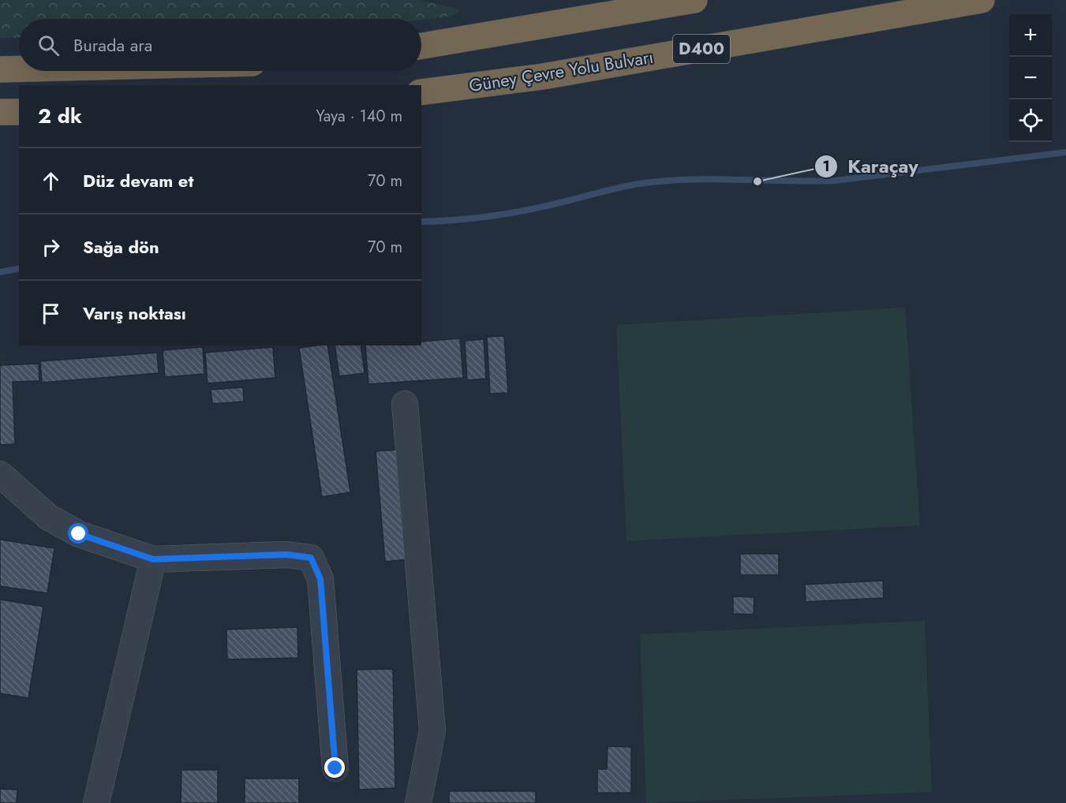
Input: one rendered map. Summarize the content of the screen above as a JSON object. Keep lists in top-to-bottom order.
{
  "streets": {
    "highway": ["D400", "Güney Çevre Yolu Bulvarı"]
  },
  "places": ["Karaçay"],
  "page": {
    "map_buttons": ["+", "−"],
    "search": "Burada ara",
    "heading": ["2 dk", "Yaya · 140 m"],
    "list": [
      ["Düz devam et", "70 m"],
      ["Sağa dön", "70 m"],
      "Varış noktası"
    ]
  }
}
